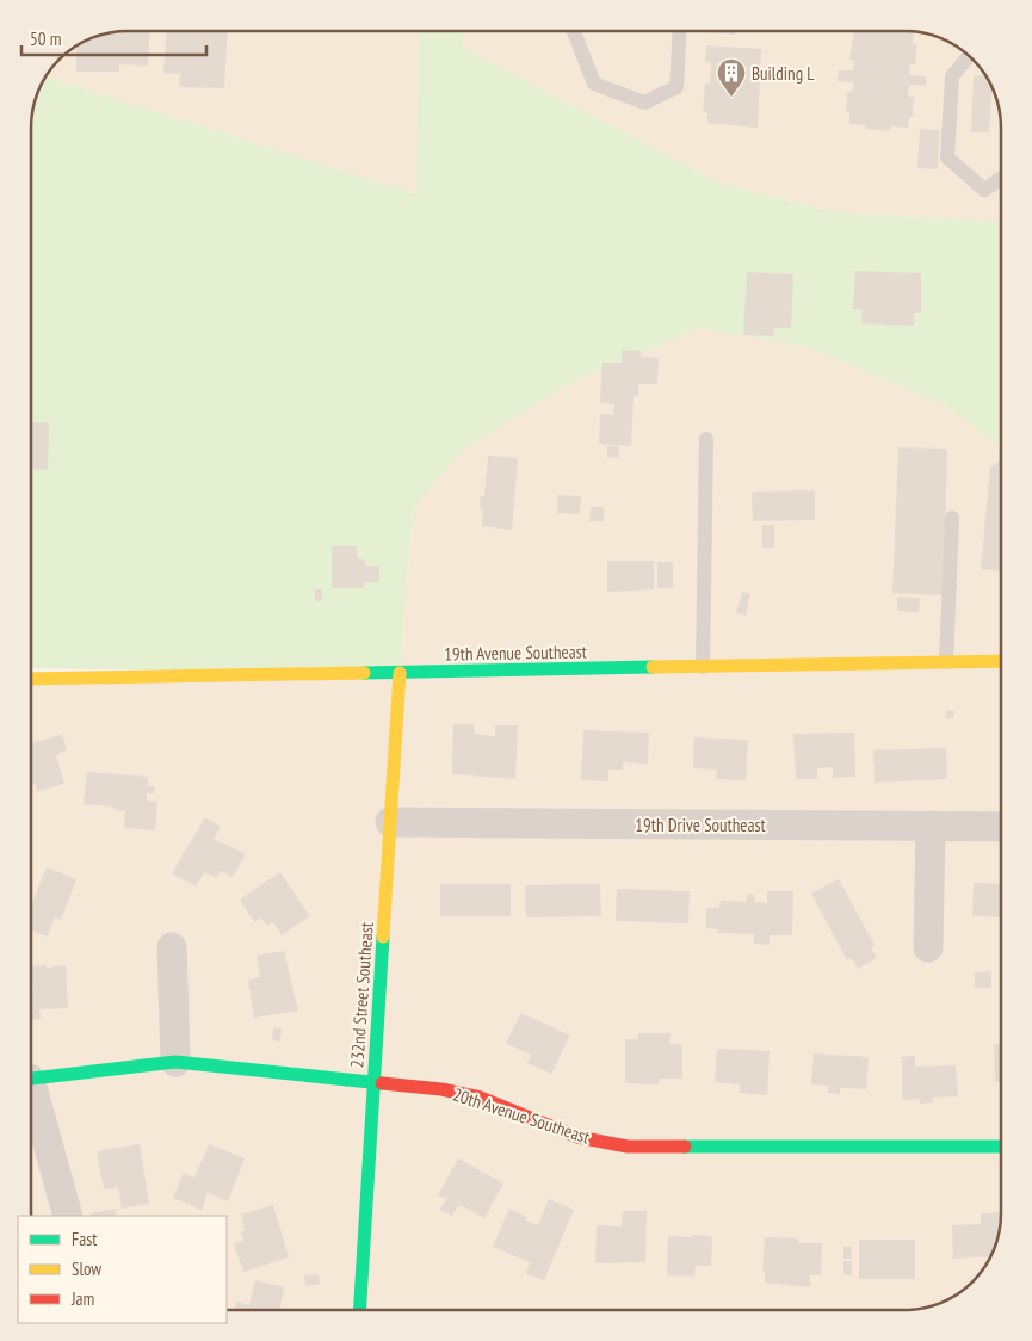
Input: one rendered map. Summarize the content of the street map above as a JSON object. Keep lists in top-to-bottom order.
{
  "streets": {
    "street": [
      "19th Avenue Southeast",
      "19th Drive Southeast",
      "232nd Street Southeast",
      "20th Avenue Southeast"
    ]
  },
  "crossings": [
    ["19th Avenue Southeast", "232nd Street Southeast"],
    ["19th Drive Southeast", "232nd Street Southeast"],
    ["232nd Street Southeast", "20th Avenue Southeast"]
  ],
  "places": {
    "building": ["Building L"]
  },
  "legend": ["Fast", "Slow", "Jam"],
  "scale_bar": "50 m"
}
